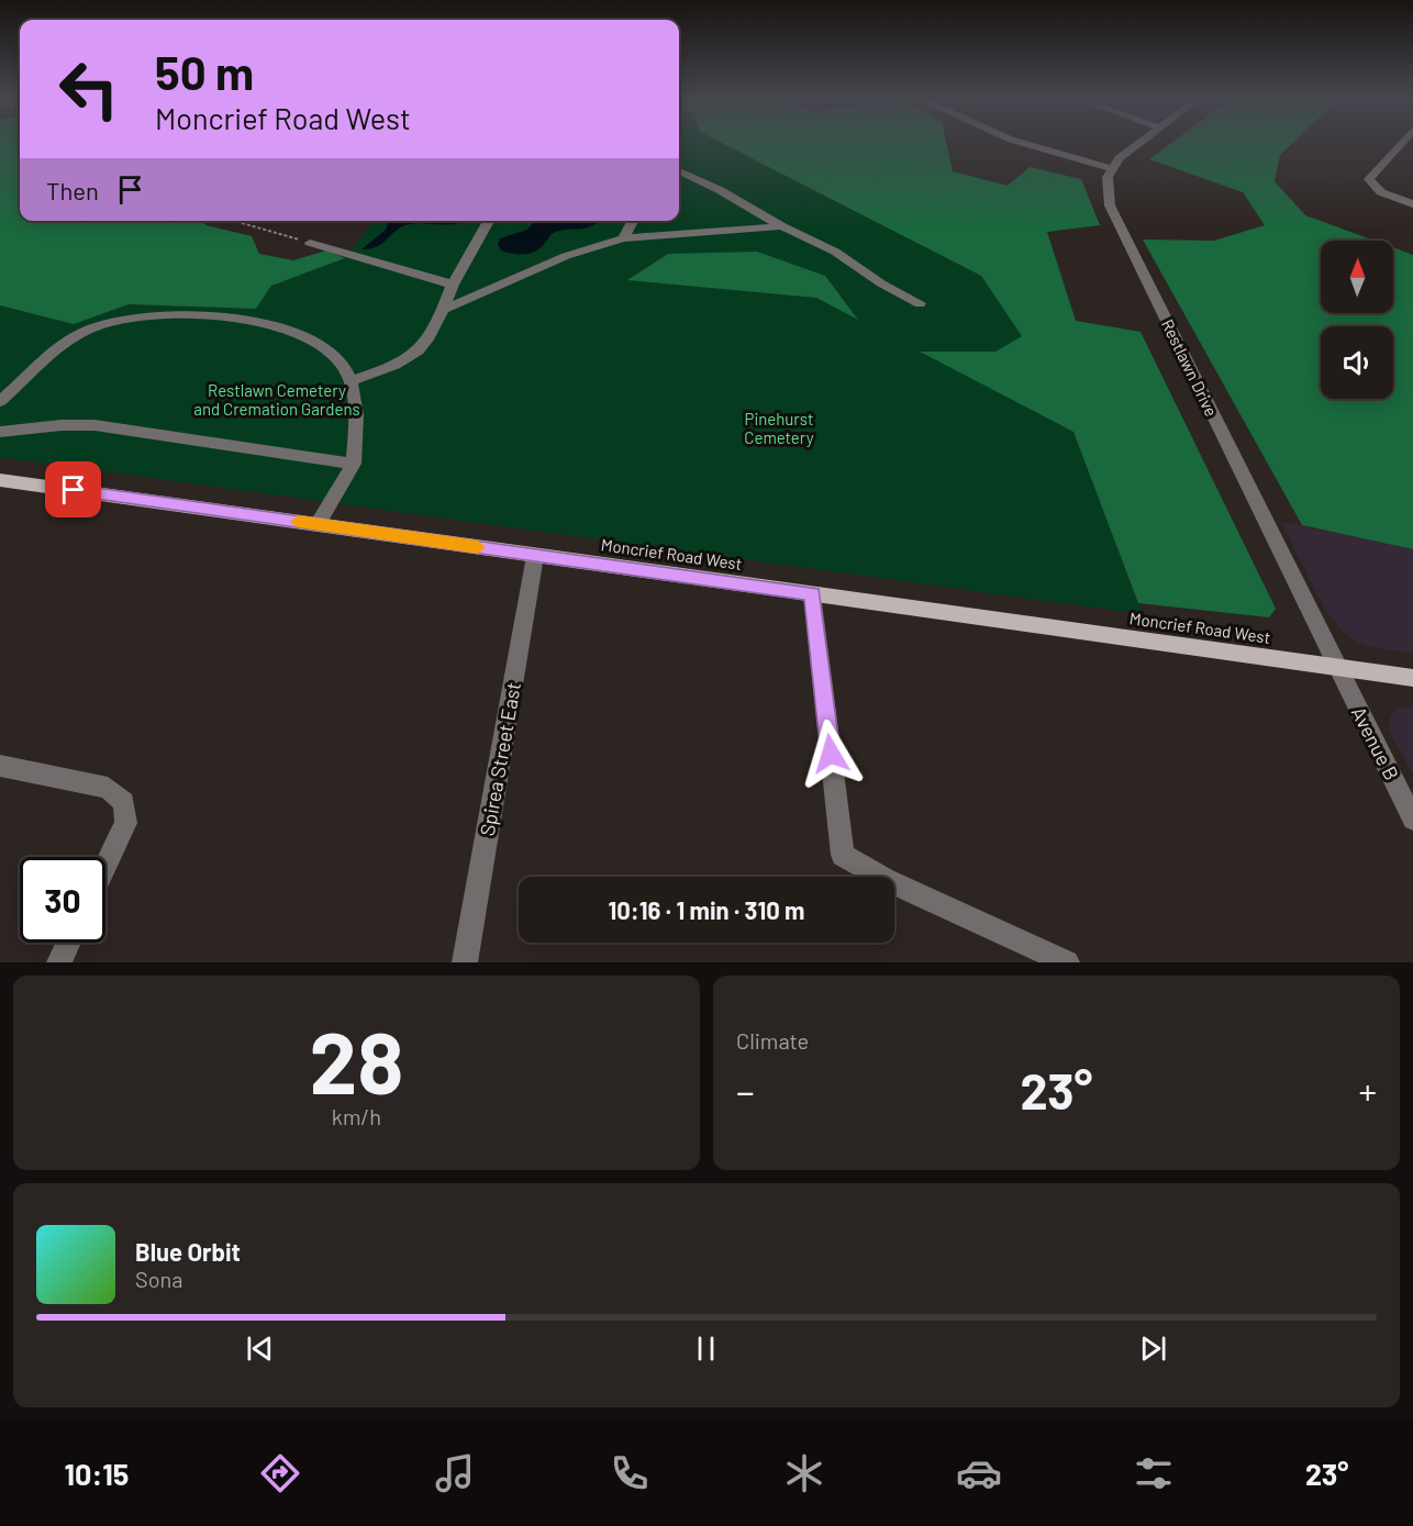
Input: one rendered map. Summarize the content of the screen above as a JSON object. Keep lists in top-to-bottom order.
{
  "streets": {
    "main road": ["Moncrief Road West"],
    "street": ["Restlawn Drive", "Avenue B", "Spirea Street East"]
  },
  "crossings": [
    ["Restlawn Drive", "Moncrief Road West"],
    ["Restlawn Drive", "Avenue B"],
    ["Moncrief Road West", "Avenue B"],
    ["Moncrief Road West", "Spirea Street East"]
  ],
  "parks": ["Restlawn Cemetery and Cremation Gardens", "Pinehurst Cemetery"],
  "north": "top",
  "page": {
    "turn": ["50 m", "Moncrief Road West"],
    "then": "Then",
    "limit": "30",
    "trip": "10:16 · 1 min · 310 m",
    "tile": [
      ["28", "km/h"],
      "Climate"
    ],
    "heat": ["−", "23°", "+"],
    "song": ["Blue Orbit", "Sona"],
    "tabs": ["10:15", "23°"]
  }
}
